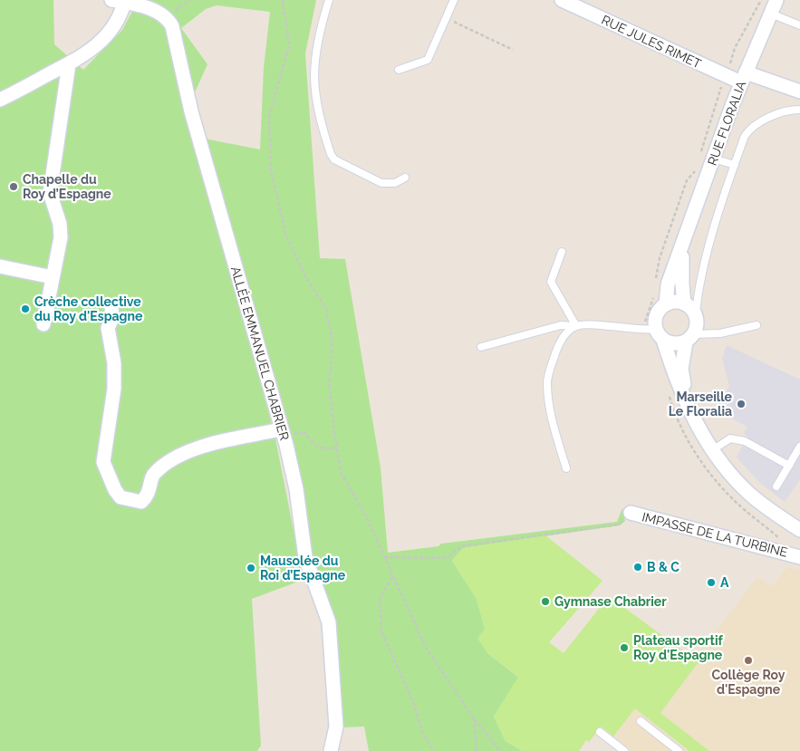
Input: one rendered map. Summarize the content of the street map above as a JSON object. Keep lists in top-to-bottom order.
{
  "streets": {
    "street": [
      "RUE JULES RIMET",
      "RUE FLORALIA",
      "ALLÉE EMMANUEL CHABRIER",
      "IMPASSE DE LA TURBINE"
    ]
  },
  "crossings": [
    ["RUE JULES RIMET", "RUE FLORALIA"]
  ],
  "places": [
    "Chapelle du Roy d’Espagne",
    "Crèche collective du Roy d'Espagne",
    "Marseille Le Floralia",
    "B & C",
    "Mausolée du Roi d’Espagne",
    "A",
    "Gymnase Chabrier",
    "Plateau sportif Roy d'Espagne",
    "Collège Roy d'Espagne"
  ]
}
